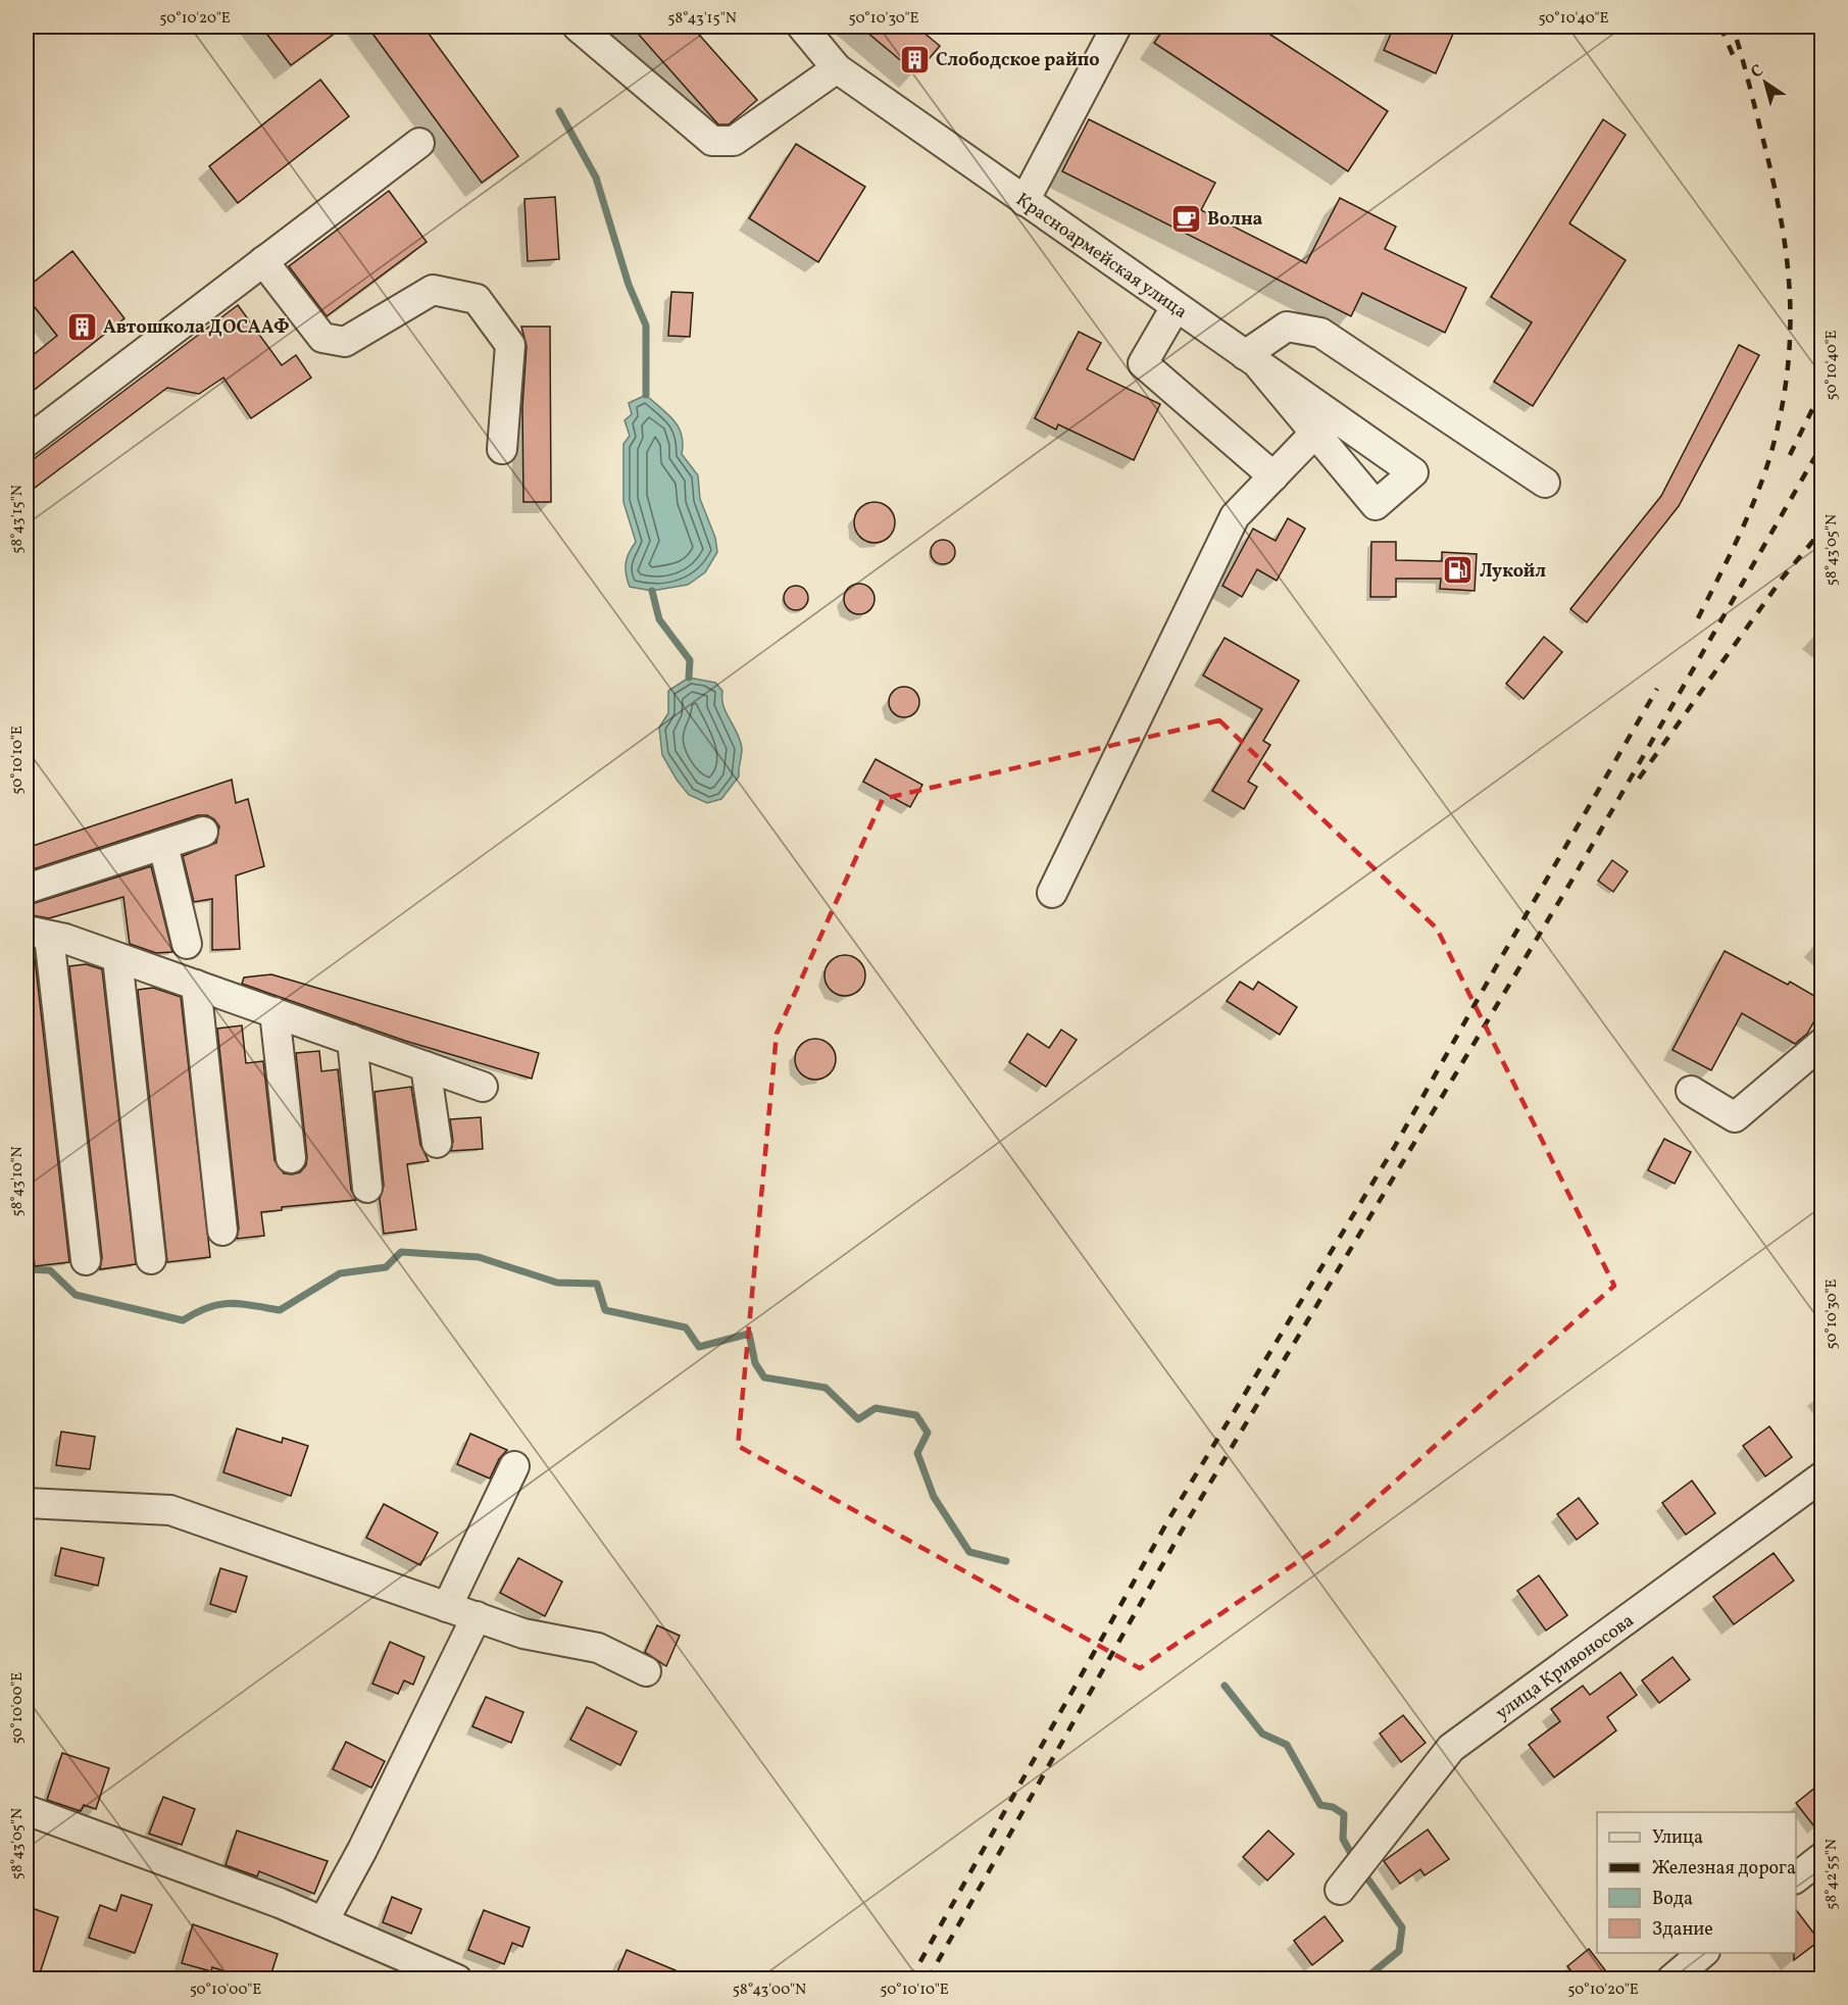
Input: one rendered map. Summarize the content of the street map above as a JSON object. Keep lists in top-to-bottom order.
{
  "streets": {
    "street": ["Красноармейская улица", "улица Кривоносова"]
  },
  "places": {
    "building": ["Слободское райпо", "Автошкола ДОСААФ"],
    "cafe": ["Волна"],
    "fuel station": ["Лукойл"]
  },
  "legend": [
    "Улица",
    "Железная дорога",
    "Вода",
    "Здание"
  ],
  "north": "top left",
  "coordinates": [
    "50°10'20\"E",
    "58°43'15\"N",
    "50°10'30\"E",
    "50°10'40\"E",
    "58°43'05\"N",
    "50°10'10\"E",
    "58°43'10\"N",
    "50°10'00\"E",
    "58°42'55\"N",
    "58°43'00\"N"
  ]
}
